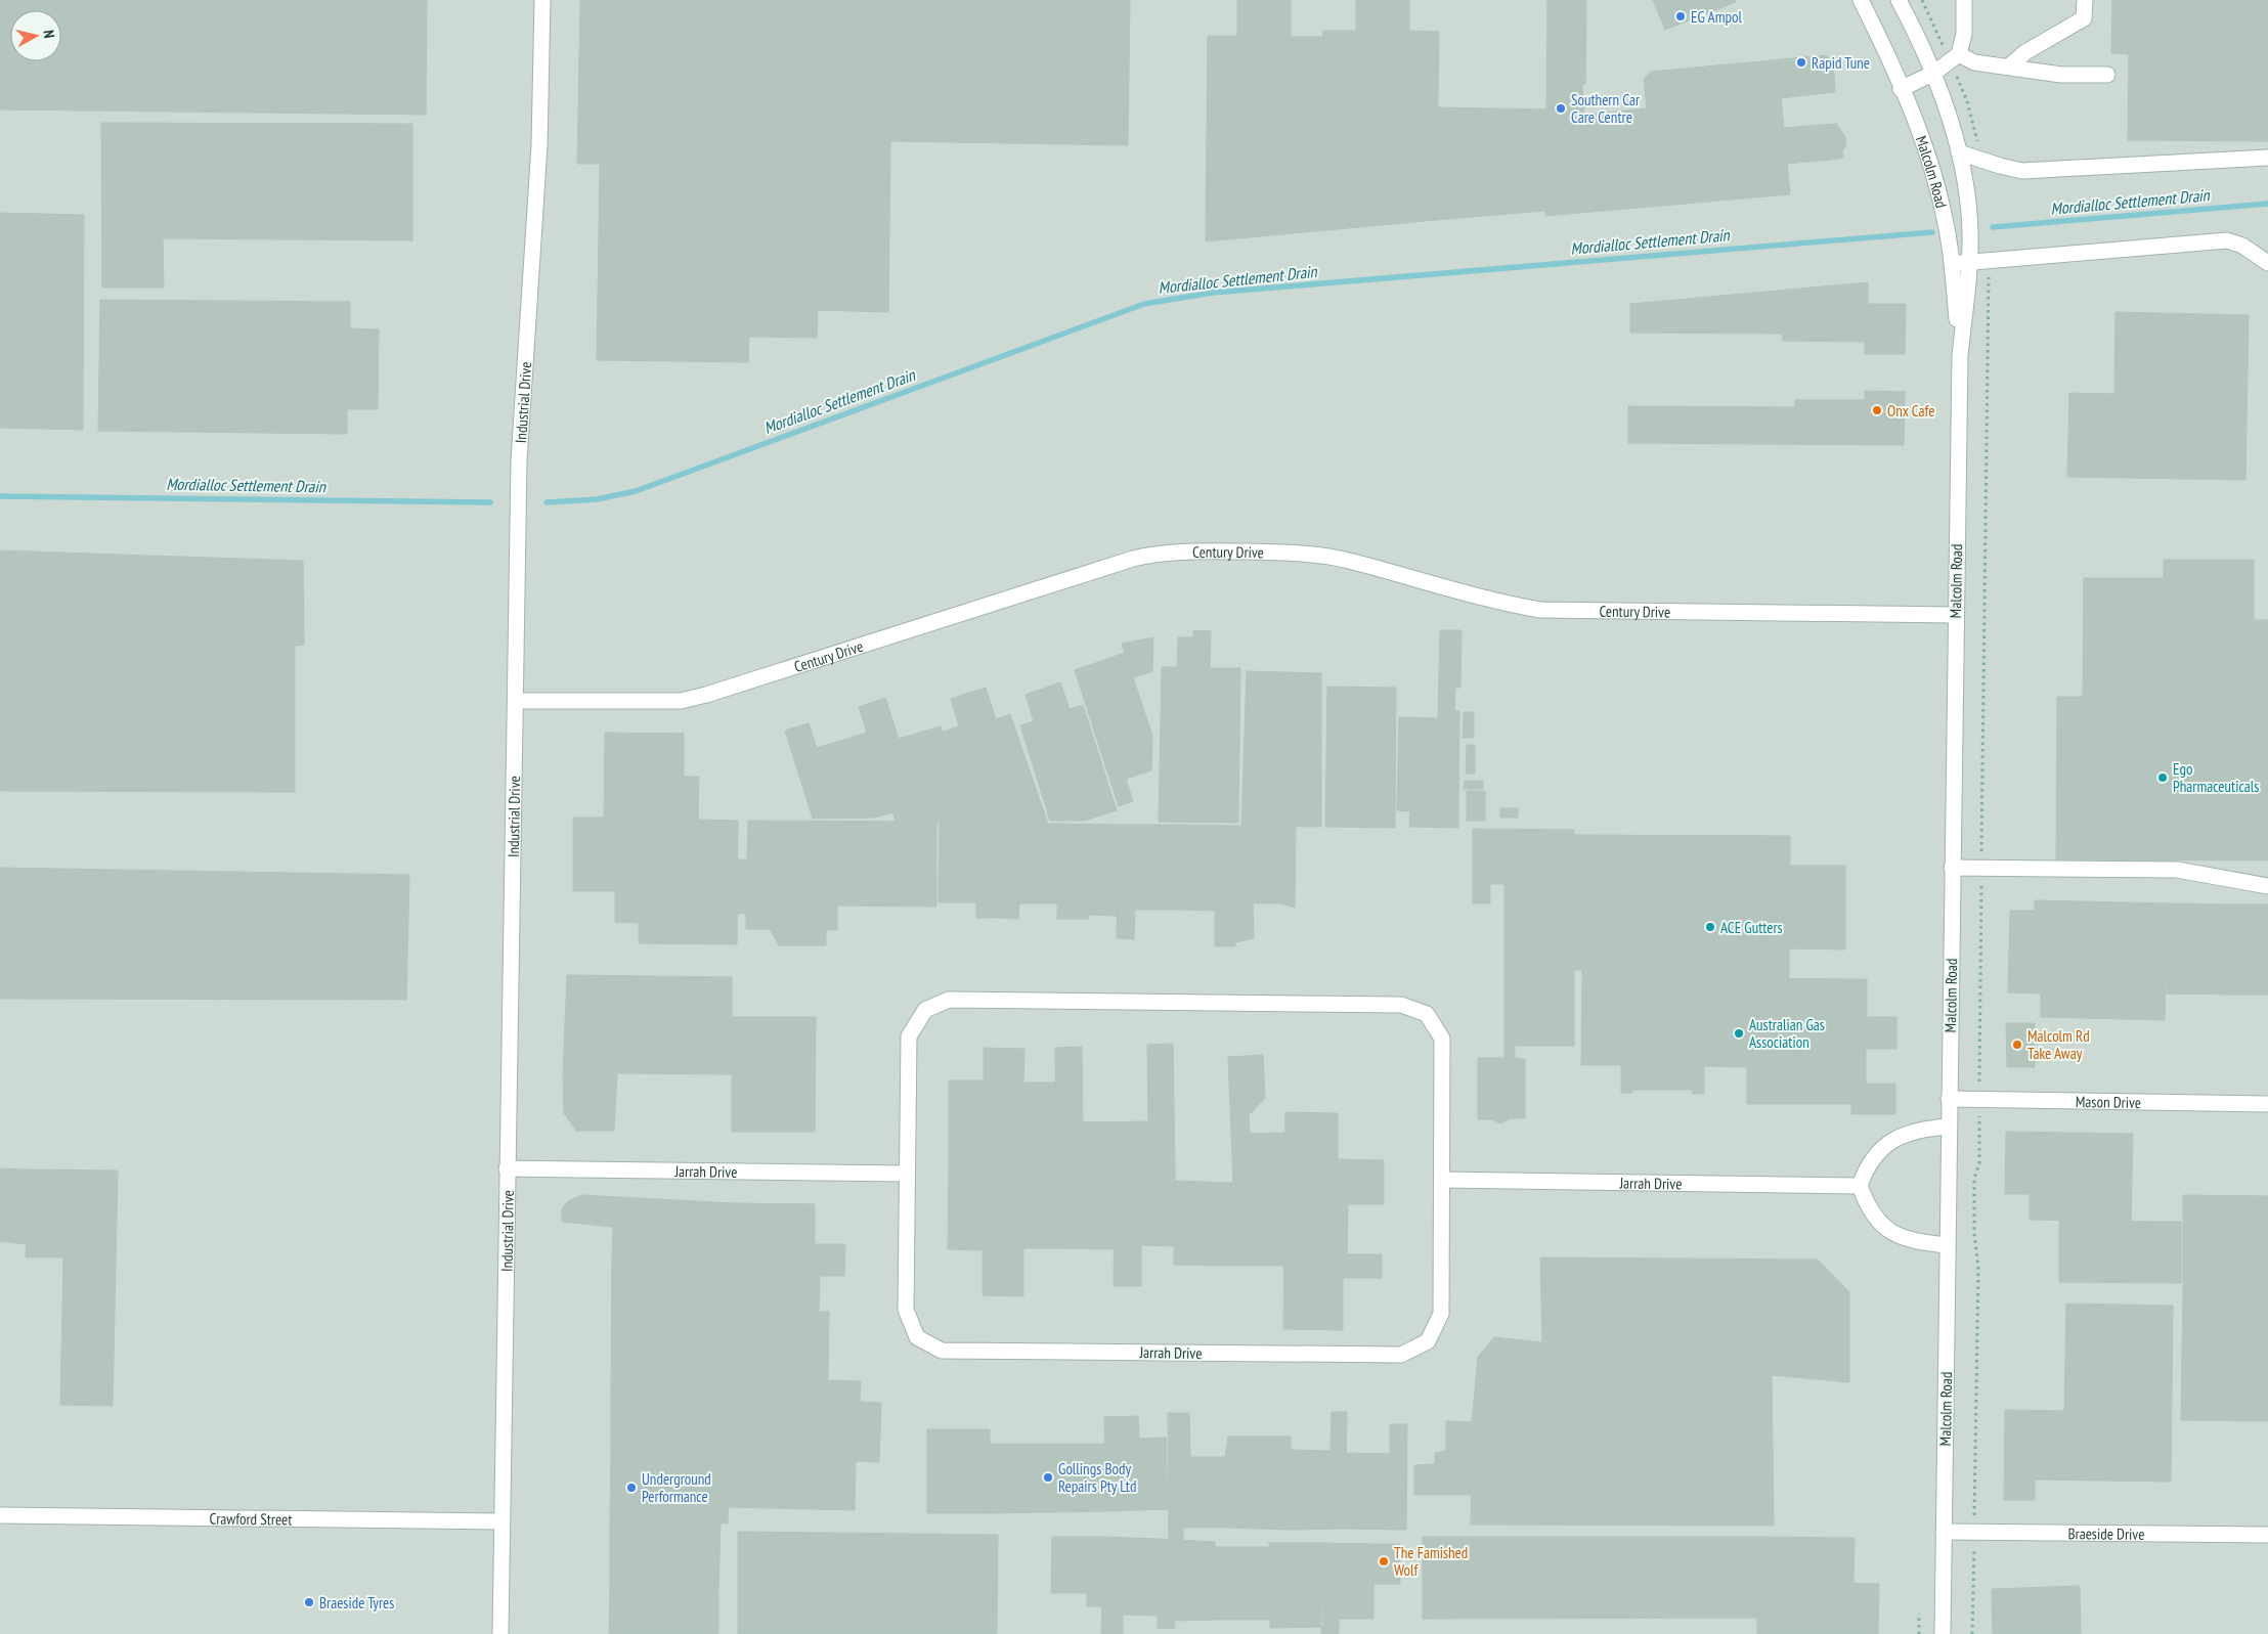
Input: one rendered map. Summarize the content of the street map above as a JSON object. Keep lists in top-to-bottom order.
{
  "streets": {
    "street": [
      "Malcolm Road",
      "Industrial Drive",
      "Century Drive",
      "Mason Drive",
      "Jarrah Drive",
      "Crawford Street",
      "Braeside Drive"
    ]
  },
  "crossings": [
    ["Malcolm Road", "Century Drive"],
    ["Malcolm Road", "Mason Drive"],
    ["Malcolm Road", "Braeside Drive"],
    ["Industrial Drive", "Century Drive"],
    ["Industrial Drive", "Jarrah Drive"],
    ["Industrial Drive", "Crawford Street"]
  ],
  "water": ["Mordialloc Settlement Drain"],
  "places": [
    "EG Ampol",
    "Rapid Tune",
    "Southern Car Care Centre",
    "Onx Cafe",
    "Ego Pharmaceuticals",
    "ACE Gutters",
    "Australian Gas Association",
    "Malcolm Rd Take Away",
    "Gollings Body Repairs Pty Ltd",
    "Underground Performance",
    "The Famished Wolf",
    "Braeside Tyres"
  ],
  "north": "right"
}
